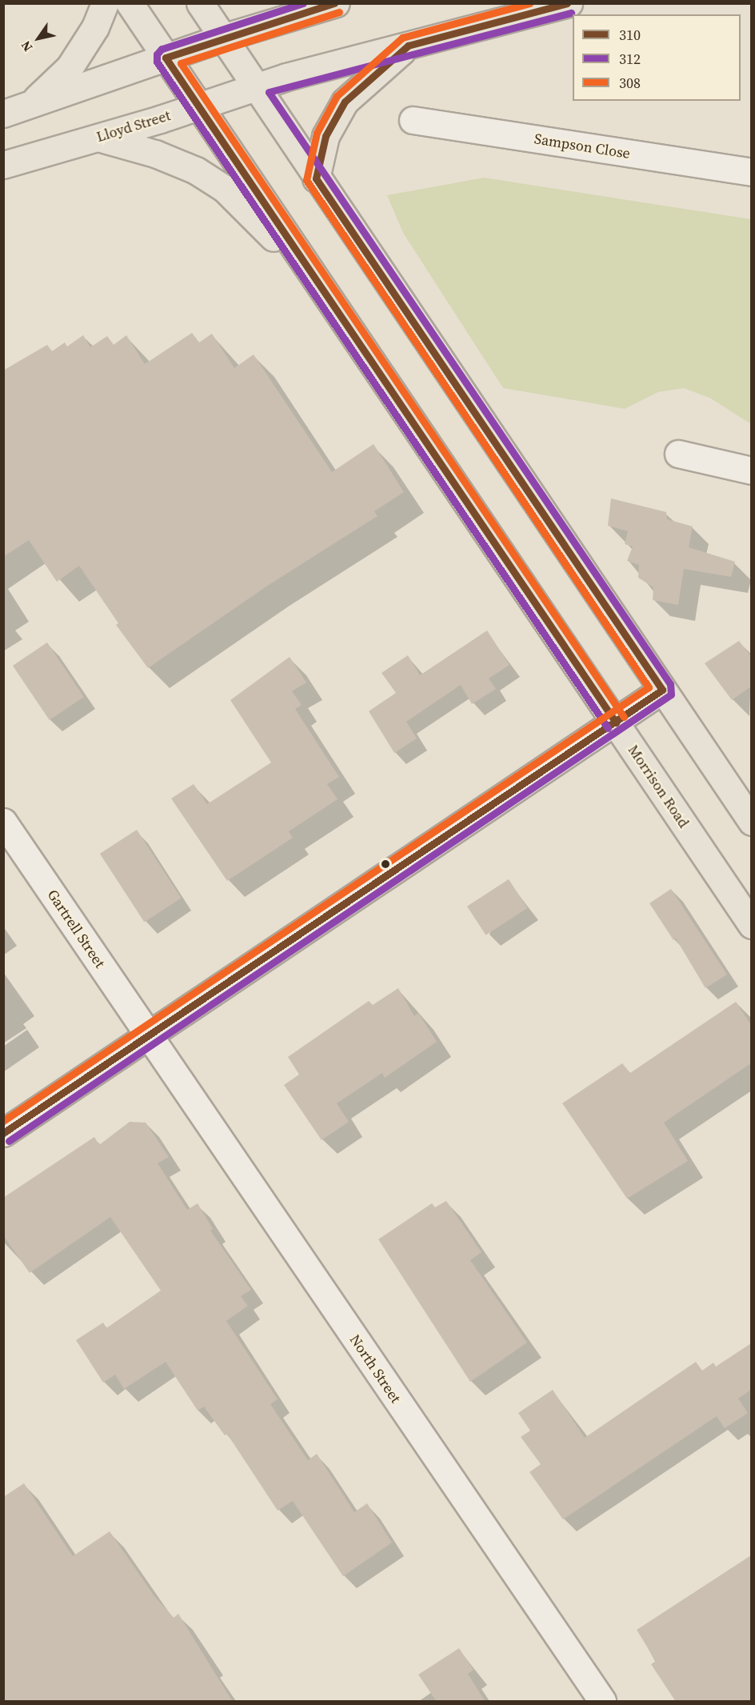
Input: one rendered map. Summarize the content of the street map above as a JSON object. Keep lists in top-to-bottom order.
{
  "streets": {
    "main road": ["Lloyd Street", "Morrison Road"],
    "street": ["Sampson Close", "Gartrell Street", "North Street"]
  },
  "crossings": [
    ["Lloyd Street", "Morrison Road"],
    ["Gartrell Street", "North Street"]
  ],
  "lines": ["transit line 310", "transit line 312", "transit line 308"],
  "legend": ["310", "312", "308"],
  "north": "bottom left"
}
